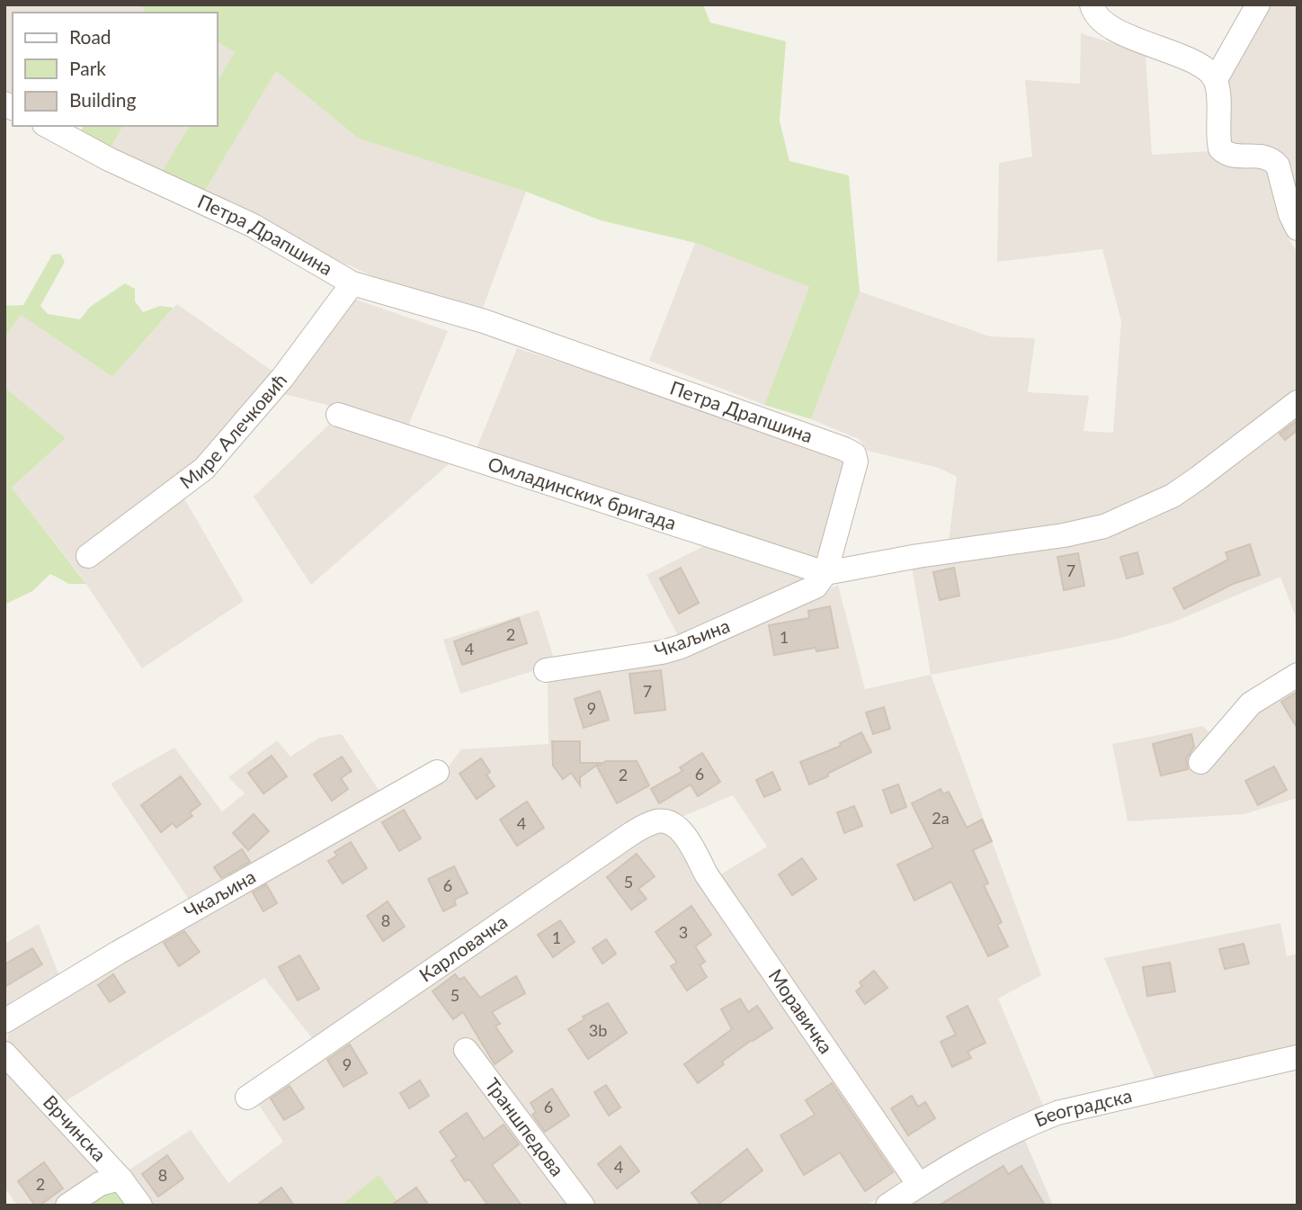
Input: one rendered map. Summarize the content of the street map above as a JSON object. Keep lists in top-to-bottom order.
{
  "streets": {
    "street": [
      "Петра Драпшина",
      "Мире Алечковић",
      "Омладинских бригада",
      "Чкаљина",
      "Карловачка",
      "Моравичка",
      "Београдска",
      "Траншпедова",
      "Врчинска"
    ]
  },
  "crossings": [
    ["Петра Драпшина", "Мире Алечковић"],
    ["Петра Драпшина", "Омладинских бригада"],
    ["Петра Драпшина", "Чкаљина"],
    ["Омладинских бригада", "Чкаљина"],
    ["Карловачка", "Моравичка"],
    ["Моравичка", "Београдска"]
  ],
  "house_numbers": [
    "7",
    "2",
    "1",
    "4",
    "7",
    "9",
    "6",
    "2",
    "2a",
    "4",
    "5",
    "6",
    "8",
    "3",
    "1",
    "5",
    "3b",
    "9",
    "6",
    "4",
    "8",
    "2"
  ],
  "legend": ["Road", "Park", "Building"]
}
